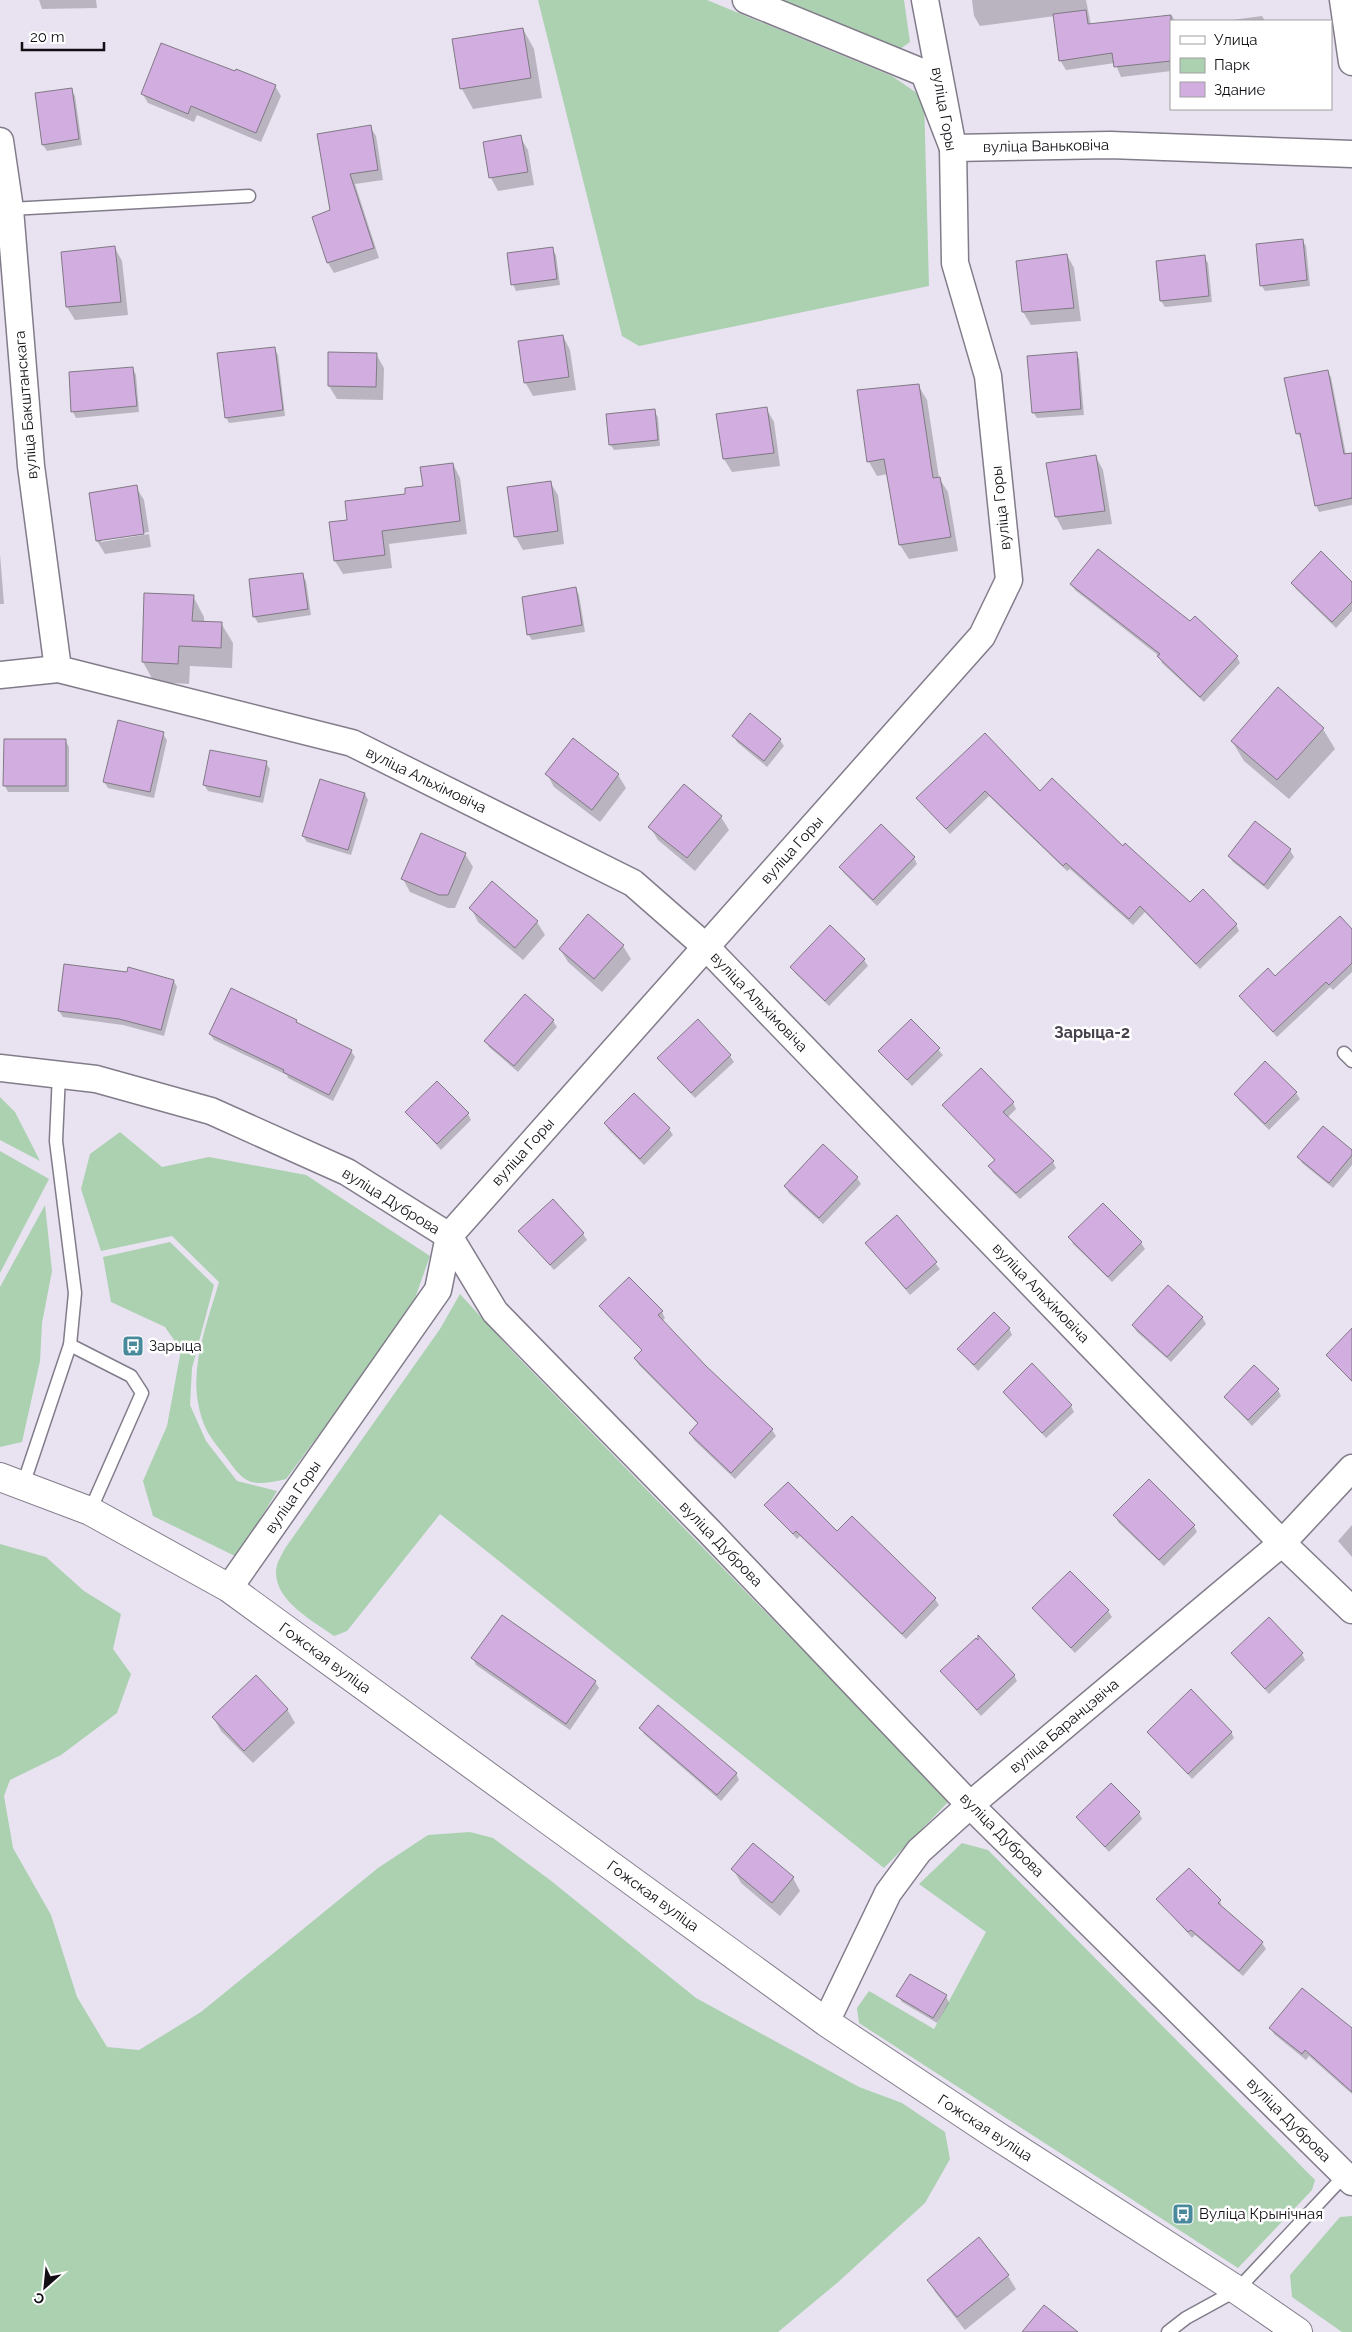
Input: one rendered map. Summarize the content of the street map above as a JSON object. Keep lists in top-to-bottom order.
{
  "streets": {
    "street": [
      "вуліца Горы",
      "вуліца Ваньковіча",
      "вуліца Бакштанскага",
      "вуліца Альхімовіча",
      "вуліца Дуброва",
      "Гожская вуліца",
      "вуліца Баранцэвіча"
    ]
  },
  "crossings": [
    ["вуліца Горы", "вуліца Ваньковіча"],
    ["вуліца Горы", "вуліца Альхімовіча"],
    ["вуліца Горы", "вуліца Дуброва"],
    ["вуліца Горы", "Гожская вуліца"],
    ["вуліца Бакштанскага", "вуліца Альхімовіча"],
    ["вуліца Альхімовіча", "вуліца Баранцэвіча"],
    ["вуліца Дуброва", "вуліца Баранцэвіча"],
    ["Гожская вуліца", "вуліца Баранцэвіча"]
  ],
  "districts": ["Зарыца-2"],
  "places": {
    "bus stop": ["Зарыца", "Вуліца Крынічная"]
  },
  "legend": ["Улица", "Парк", "Здание"],
  "scale_bar": "20 m",
  "north": "bottom left"
}
